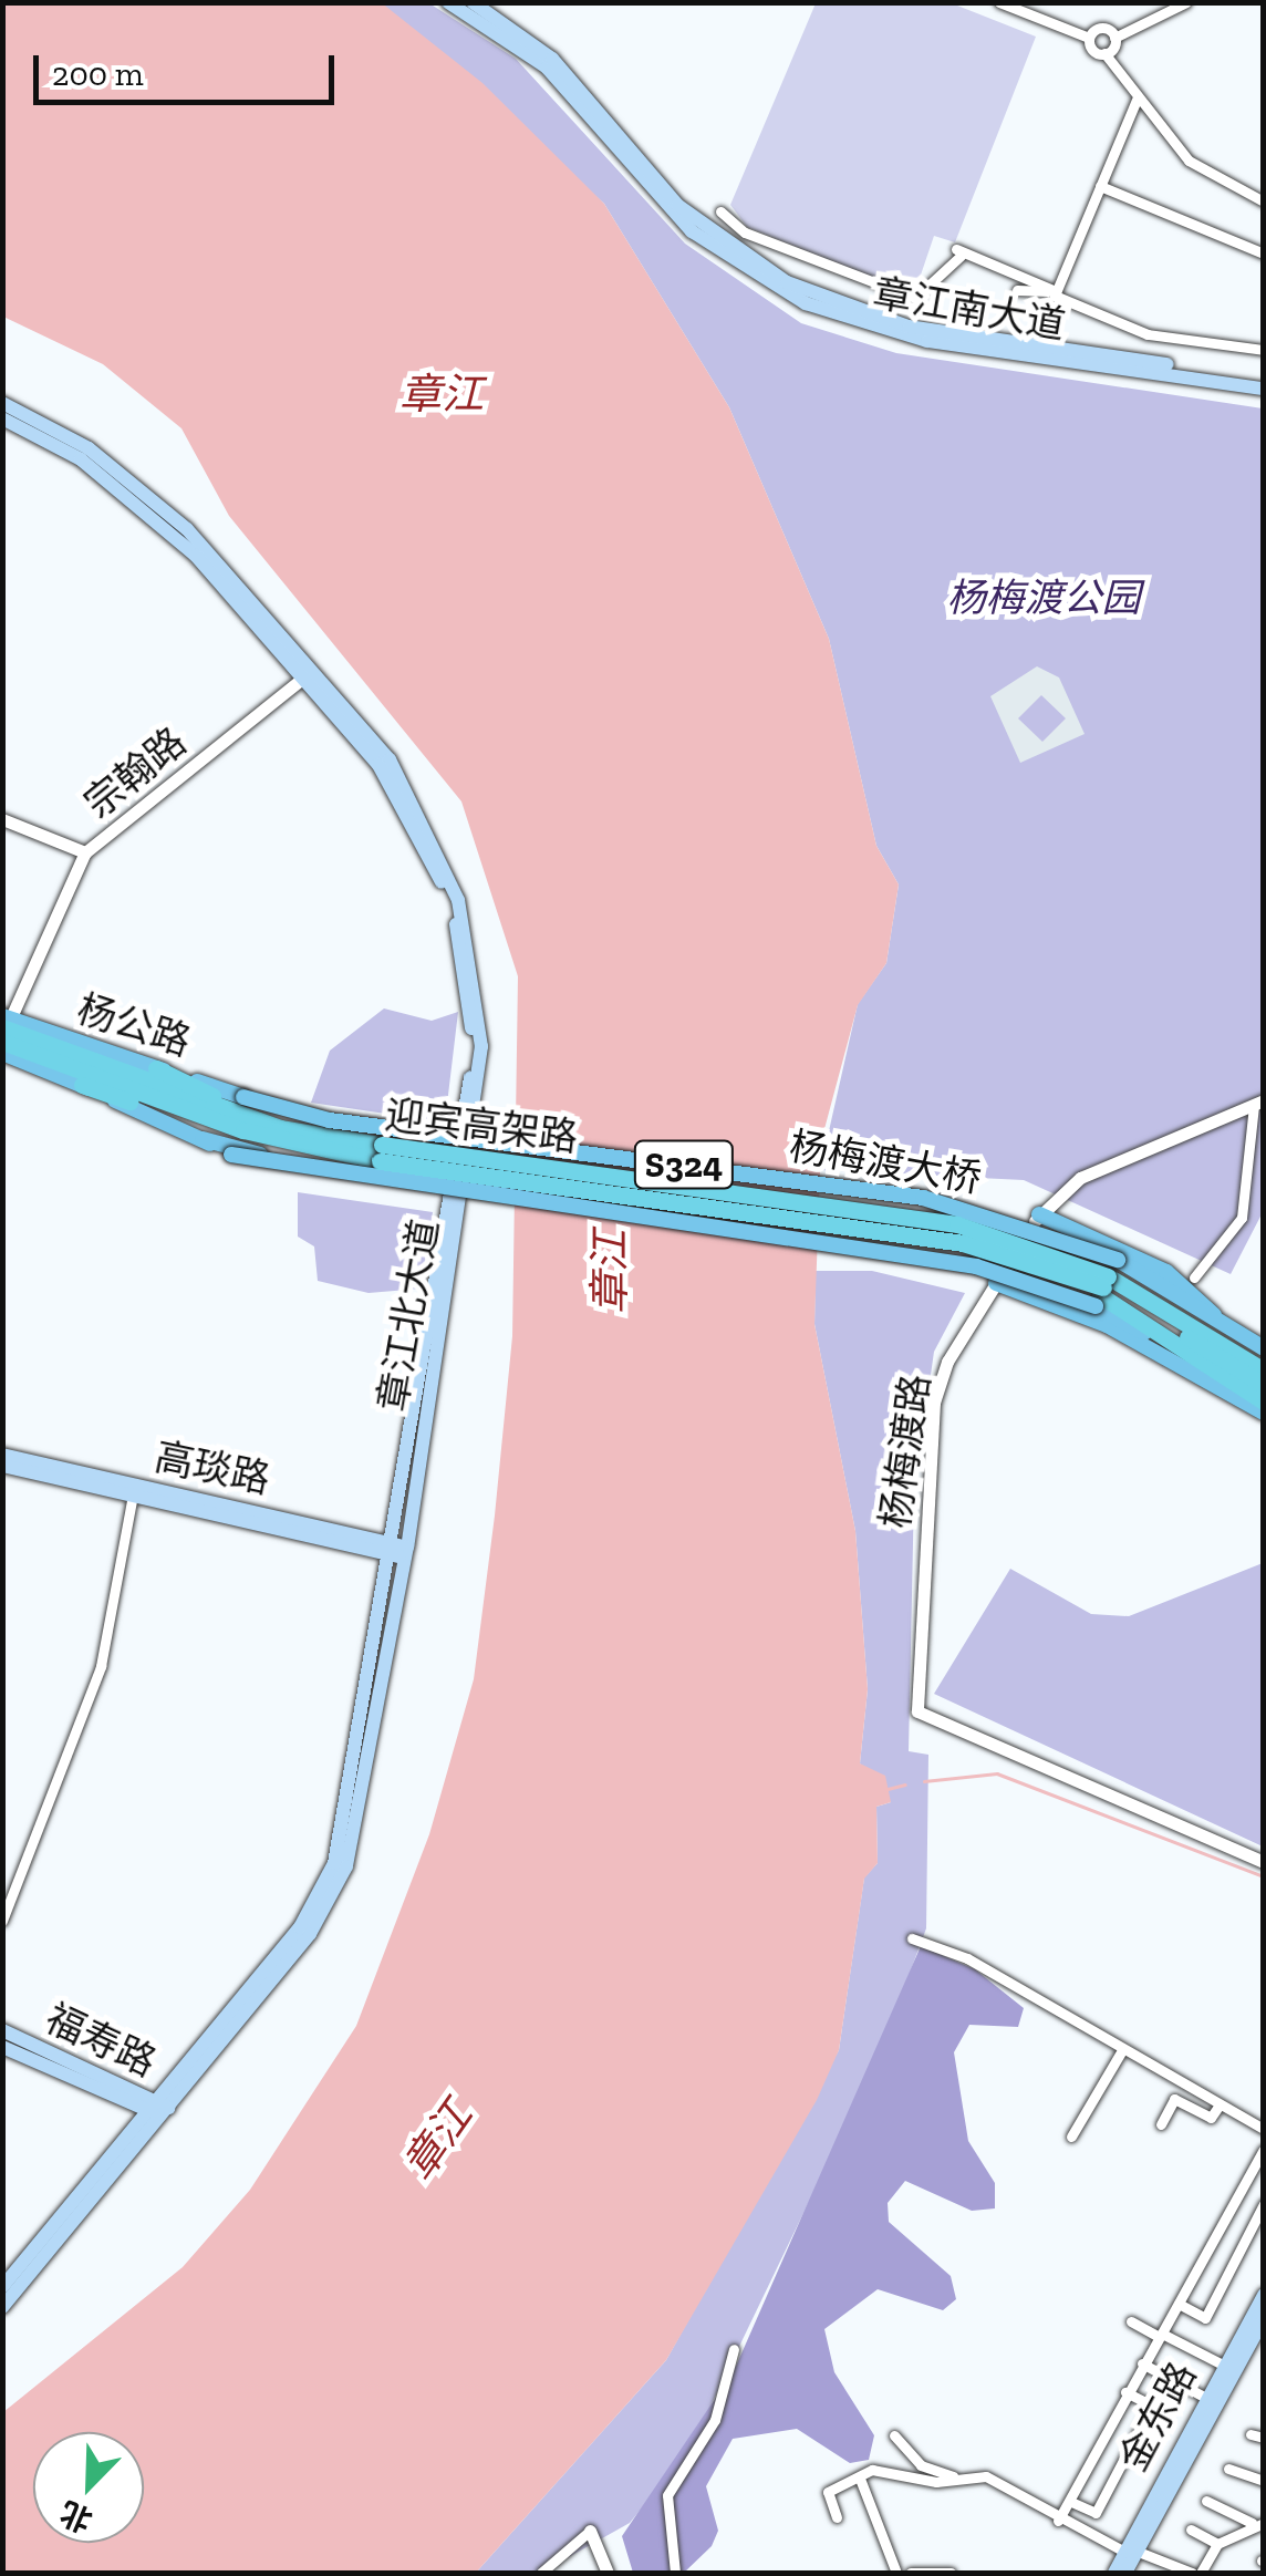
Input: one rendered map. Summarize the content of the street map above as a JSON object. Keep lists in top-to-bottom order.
{
  "streets": {
    "highway": ["迎宾高架路"],
    "main road": [
      "章江南大道",
      "杨公路",
      "杨梅渡大桥",
      "S324",
      "章江北大道",
      "高琰路",
      "福寿路",
      "金东路"
    ],
    "street": ["宗翰路", "杨梅渡路"]
  },
  "crossings": [
    ["宗翰路", "杨公路"],
    ["宗翰路", "章江北大道"],
    ["杨公路", "杨梅渡大桥"],
    ["杨公路", "S324"],
    ["杨梅渡大桥", "S324"],
    ["章江北大道", "高琰路"],
    ["章江北大道", "福寿路"]
  ],
  "water": ["章江"],
  "parks": ["杨梅渡公园"],
  "scale_bar": "200 m",
  "north": "bottom left"
}
